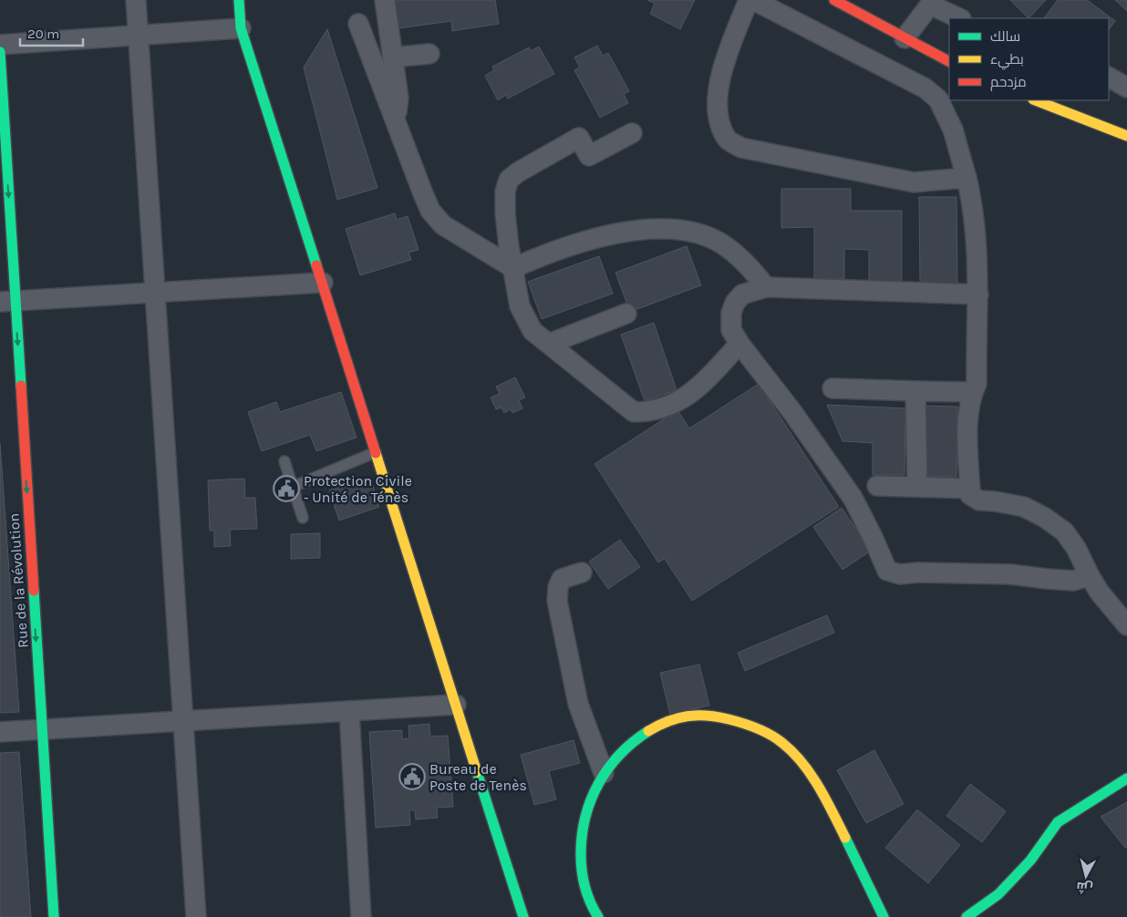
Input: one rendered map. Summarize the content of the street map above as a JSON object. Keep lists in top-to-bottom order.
{
  "streets": {
    "street": ["Rue de la Révolution"]
  },
  "one_way": ["Rue de la Révolution"],
  "places": {
    "public building": ["Protection Civile - Unité de Ténès", "Bureau de Poste de Tenès"]
  },
  "legend": ["سالك", "بطيء", "مزدحم"],
  "scale_bar": "20 m",
  "north": "bottom"
}
